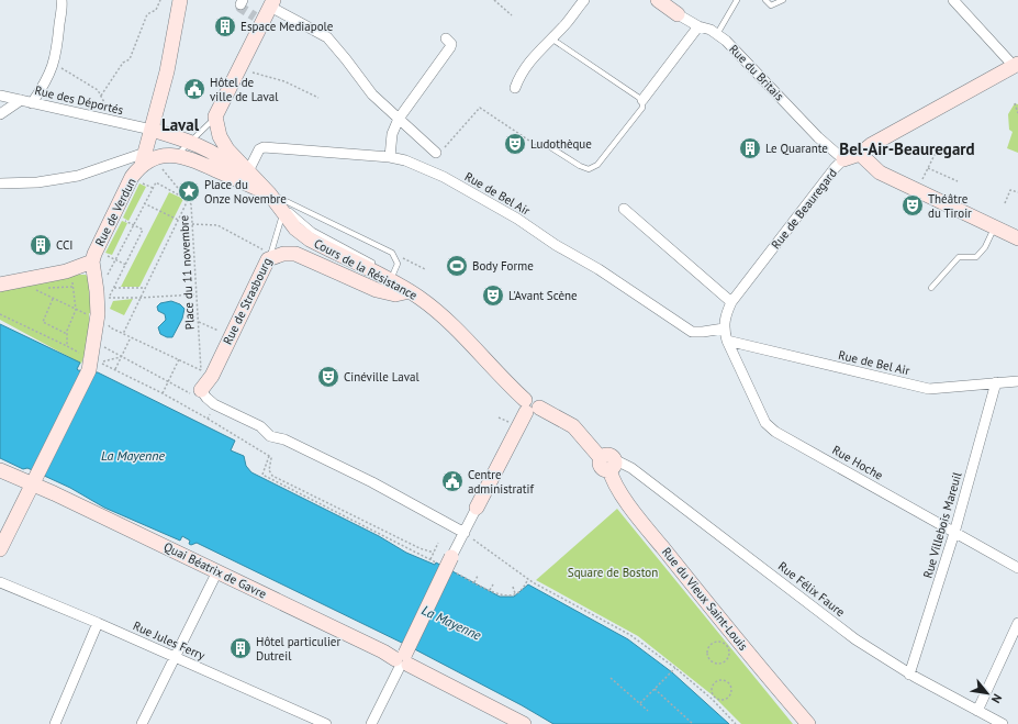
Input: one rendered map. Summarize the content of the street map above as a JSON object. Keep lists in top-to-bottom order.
{
  "streets": {
    "main road": [
      "Rue du Britais",
      "Rue de Beauregard",
      "Rue de Verdun",
      "Cours de la Résistance",
      "Rue de Strasbourg",
      "Quai Béatrix de Gavre",
      "Rue du Vieux Saint-Louis"
    ],
    "street": [
      "Rue des Déportés",
      "Rue de Bel Air",
      "Rue Hoche",
      "Rue Villebois Mareuil",
      "Rue Félix Faure",
      "Rue Jules Ferry"
    ],
    "path": ["Place du 11 novembre"]
  },
  "crossings": [
    ["Rue du Britais", "Rue de Beauregard"],
    ["Rue des Déportés", "Rue de Verdun"],
    ["Rue de Bel Air", "Rue de Beauregard"],
    ["Rue de Bel Air", "Rue Hoche"],
    ["Rue de Bel Air", "Rue Villebois Mareuil"],
    ["Rue de Beauregard", "Rue Hoche"],
    ["Rue de Verdun", "Place du 11 novembre"],
    ["Rue de Verdun", "Quai Béatrix de Gavre"],
    ["Cours de la Résistance", "Rue de Strasbourg"],
    ["Cours de la Résistance", "Rue du Vieux Saint-Louis"],
    ["Rue Hoche", "Rue Villebois Mareuil"],
    ["Rue Villebois Mareuil", "Rue Félix Faure"],
    ["Rue Félix Faure", "Rue du Vieux Saint-Louis"]
  ],
  "districts": ["Laval", "Bel-Air-Beauregard"],
  "water": ["La Mayenne"],
  "parks": ["Square de Boston"],
  "places": {
    "building": [
      "Espace Mediapole",
      "Le Quarante",
      "CCI",
      "Hôtel particulier Dutreil"
    ],
    "public building": ["Hôtel de ville de Laval", "Centre administratif"],
    "theatre": [
      "Ludothèque",
      "Théâtre du Tiroir",
      "L'Avant Scène",
      "Cinéville Laval"
    ],
    "place": ["Place du Onze Novembre"],
    "sports": ["Body Forme"]
  },
  "north": "bottom right"
}
